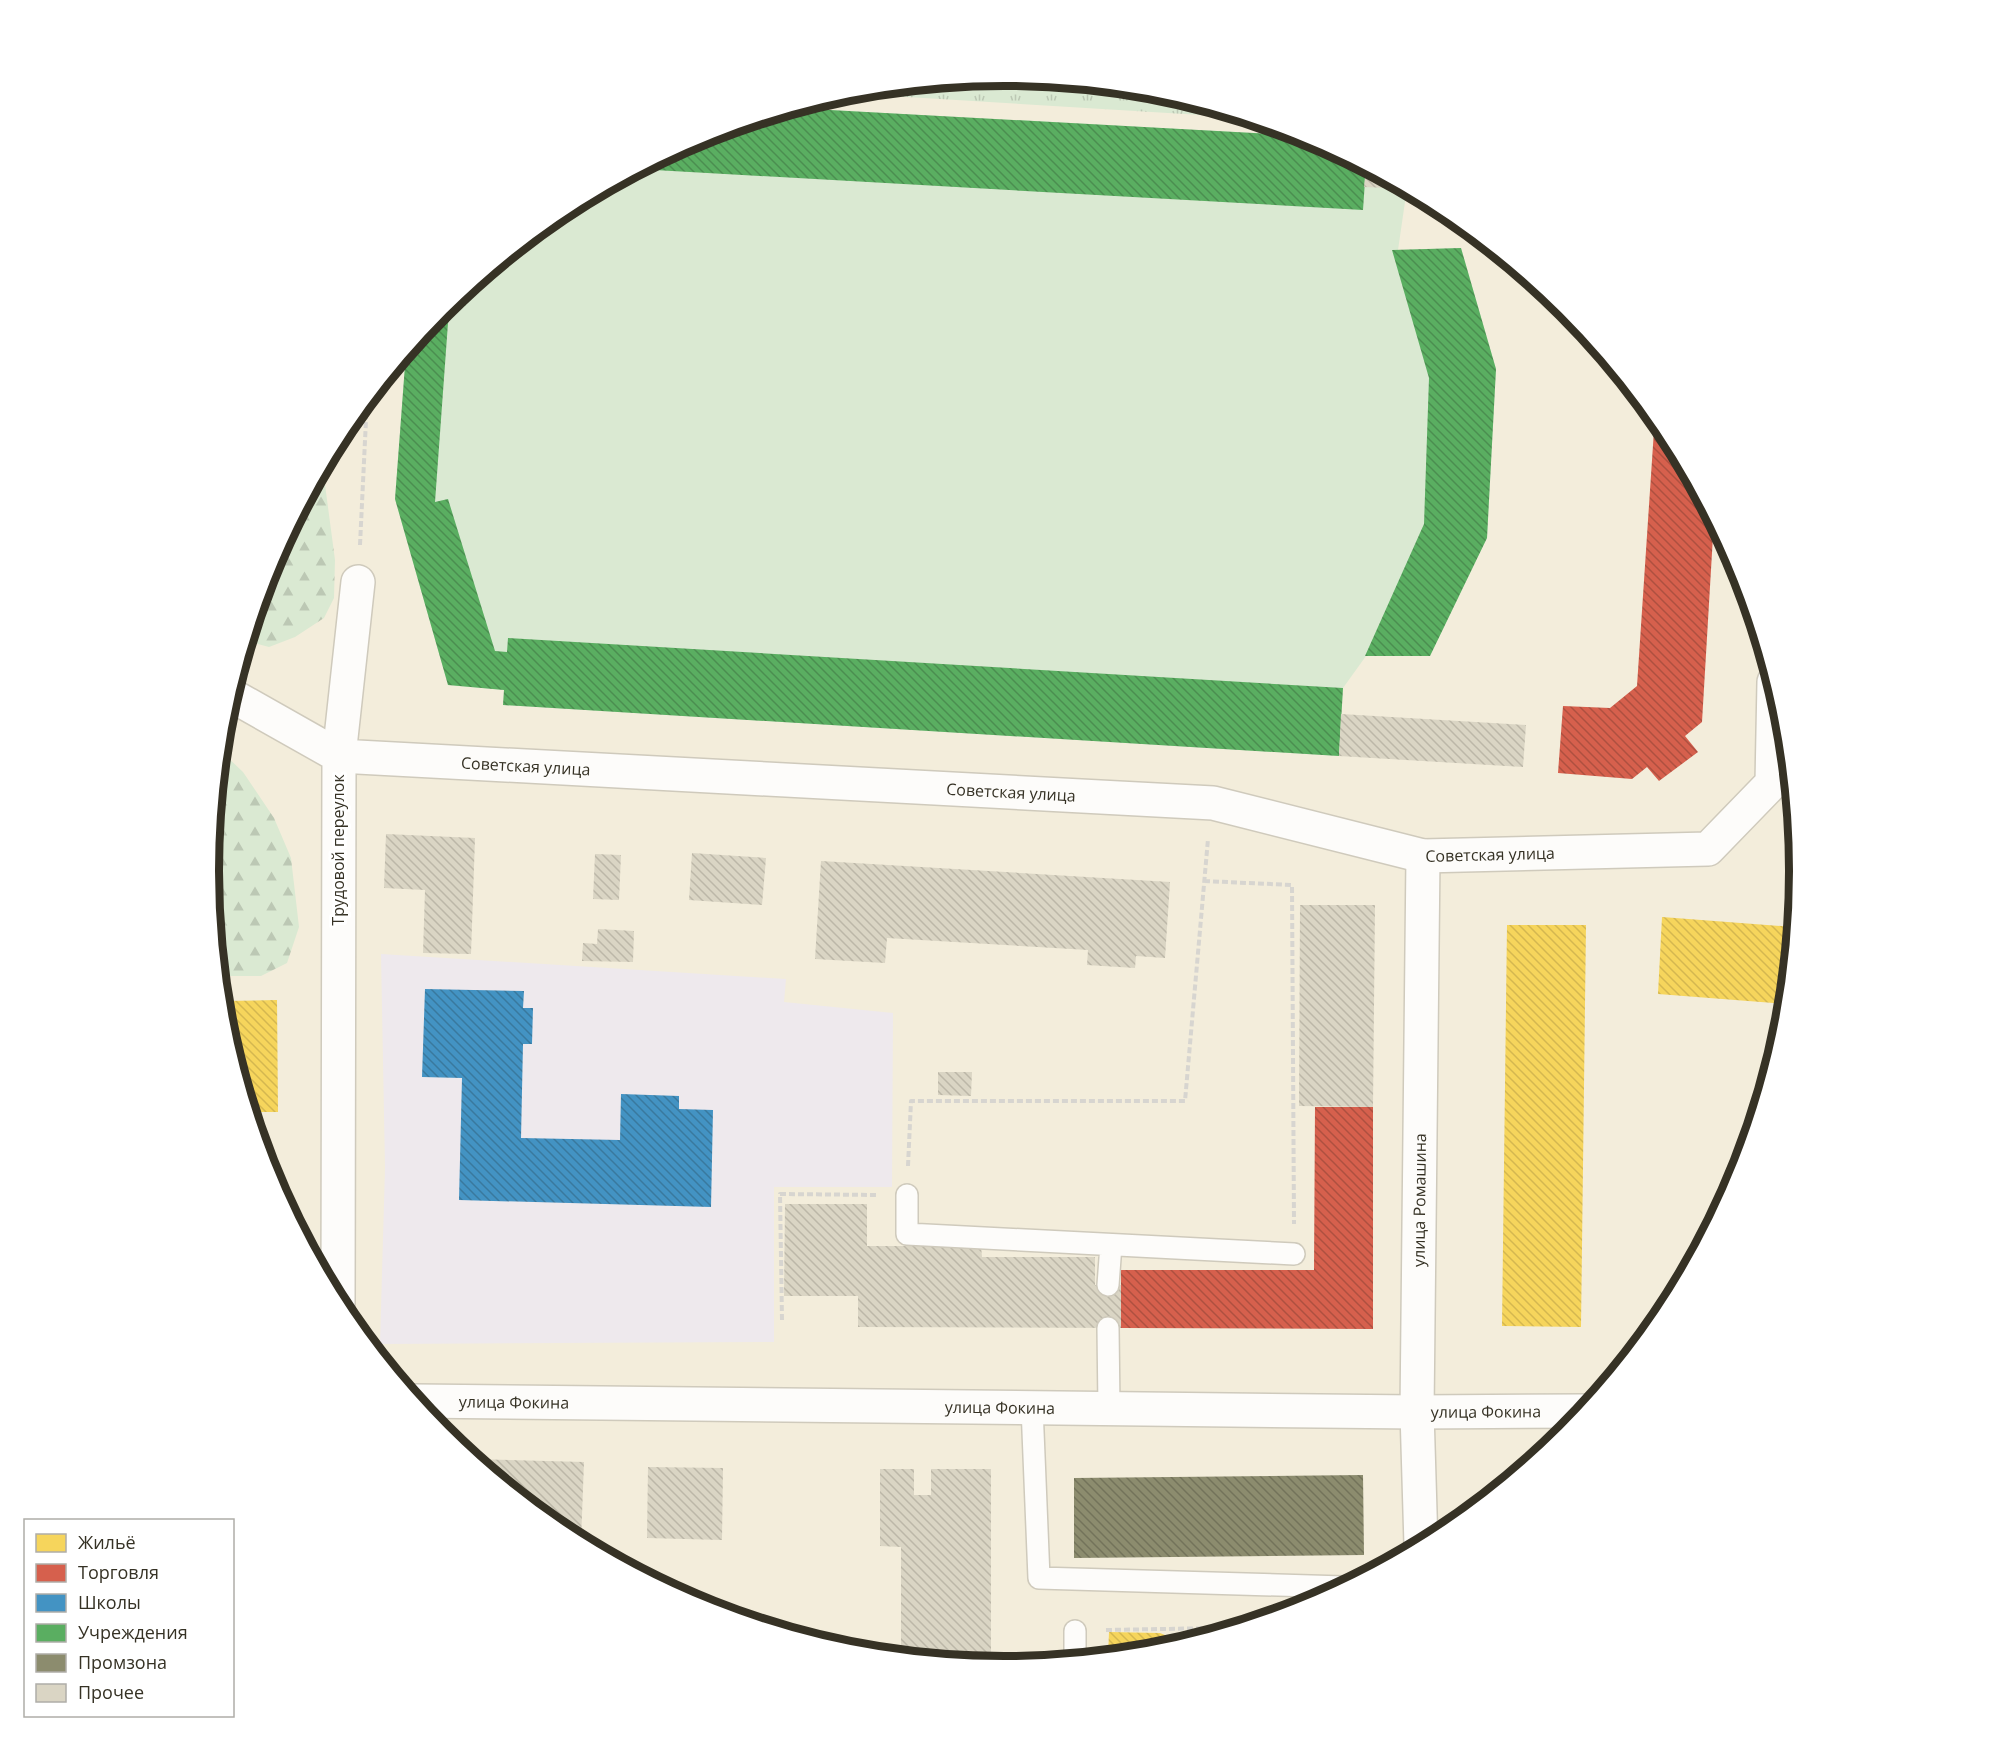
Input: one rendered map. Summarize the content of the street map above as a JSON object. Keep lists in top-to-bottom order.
{
  "streets": {
    "street": [
      "Советская улица",
      "Трудовой переулок",
      "улица Ромашина",
      "улица Фокина"
    ]
  },
  "crossings": [
    ["Советская улица", "Трудовой переулок"],
    ["Советская улица", "улица Ромашина"],
    ["улица Ромашина", "улица Фокина"]
  ],
  "legend": [
    "Жильё",
    "Торговля",
    "Школы",
    "Учреждения",
    "Промзона",
    "Прочее"
  ]
}
